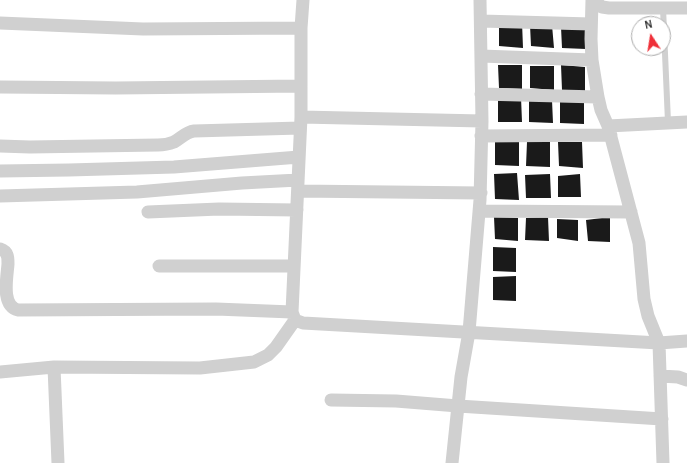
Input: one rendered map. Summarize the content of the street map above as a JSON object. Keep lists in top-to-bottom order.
{
  "north": "top"
}
